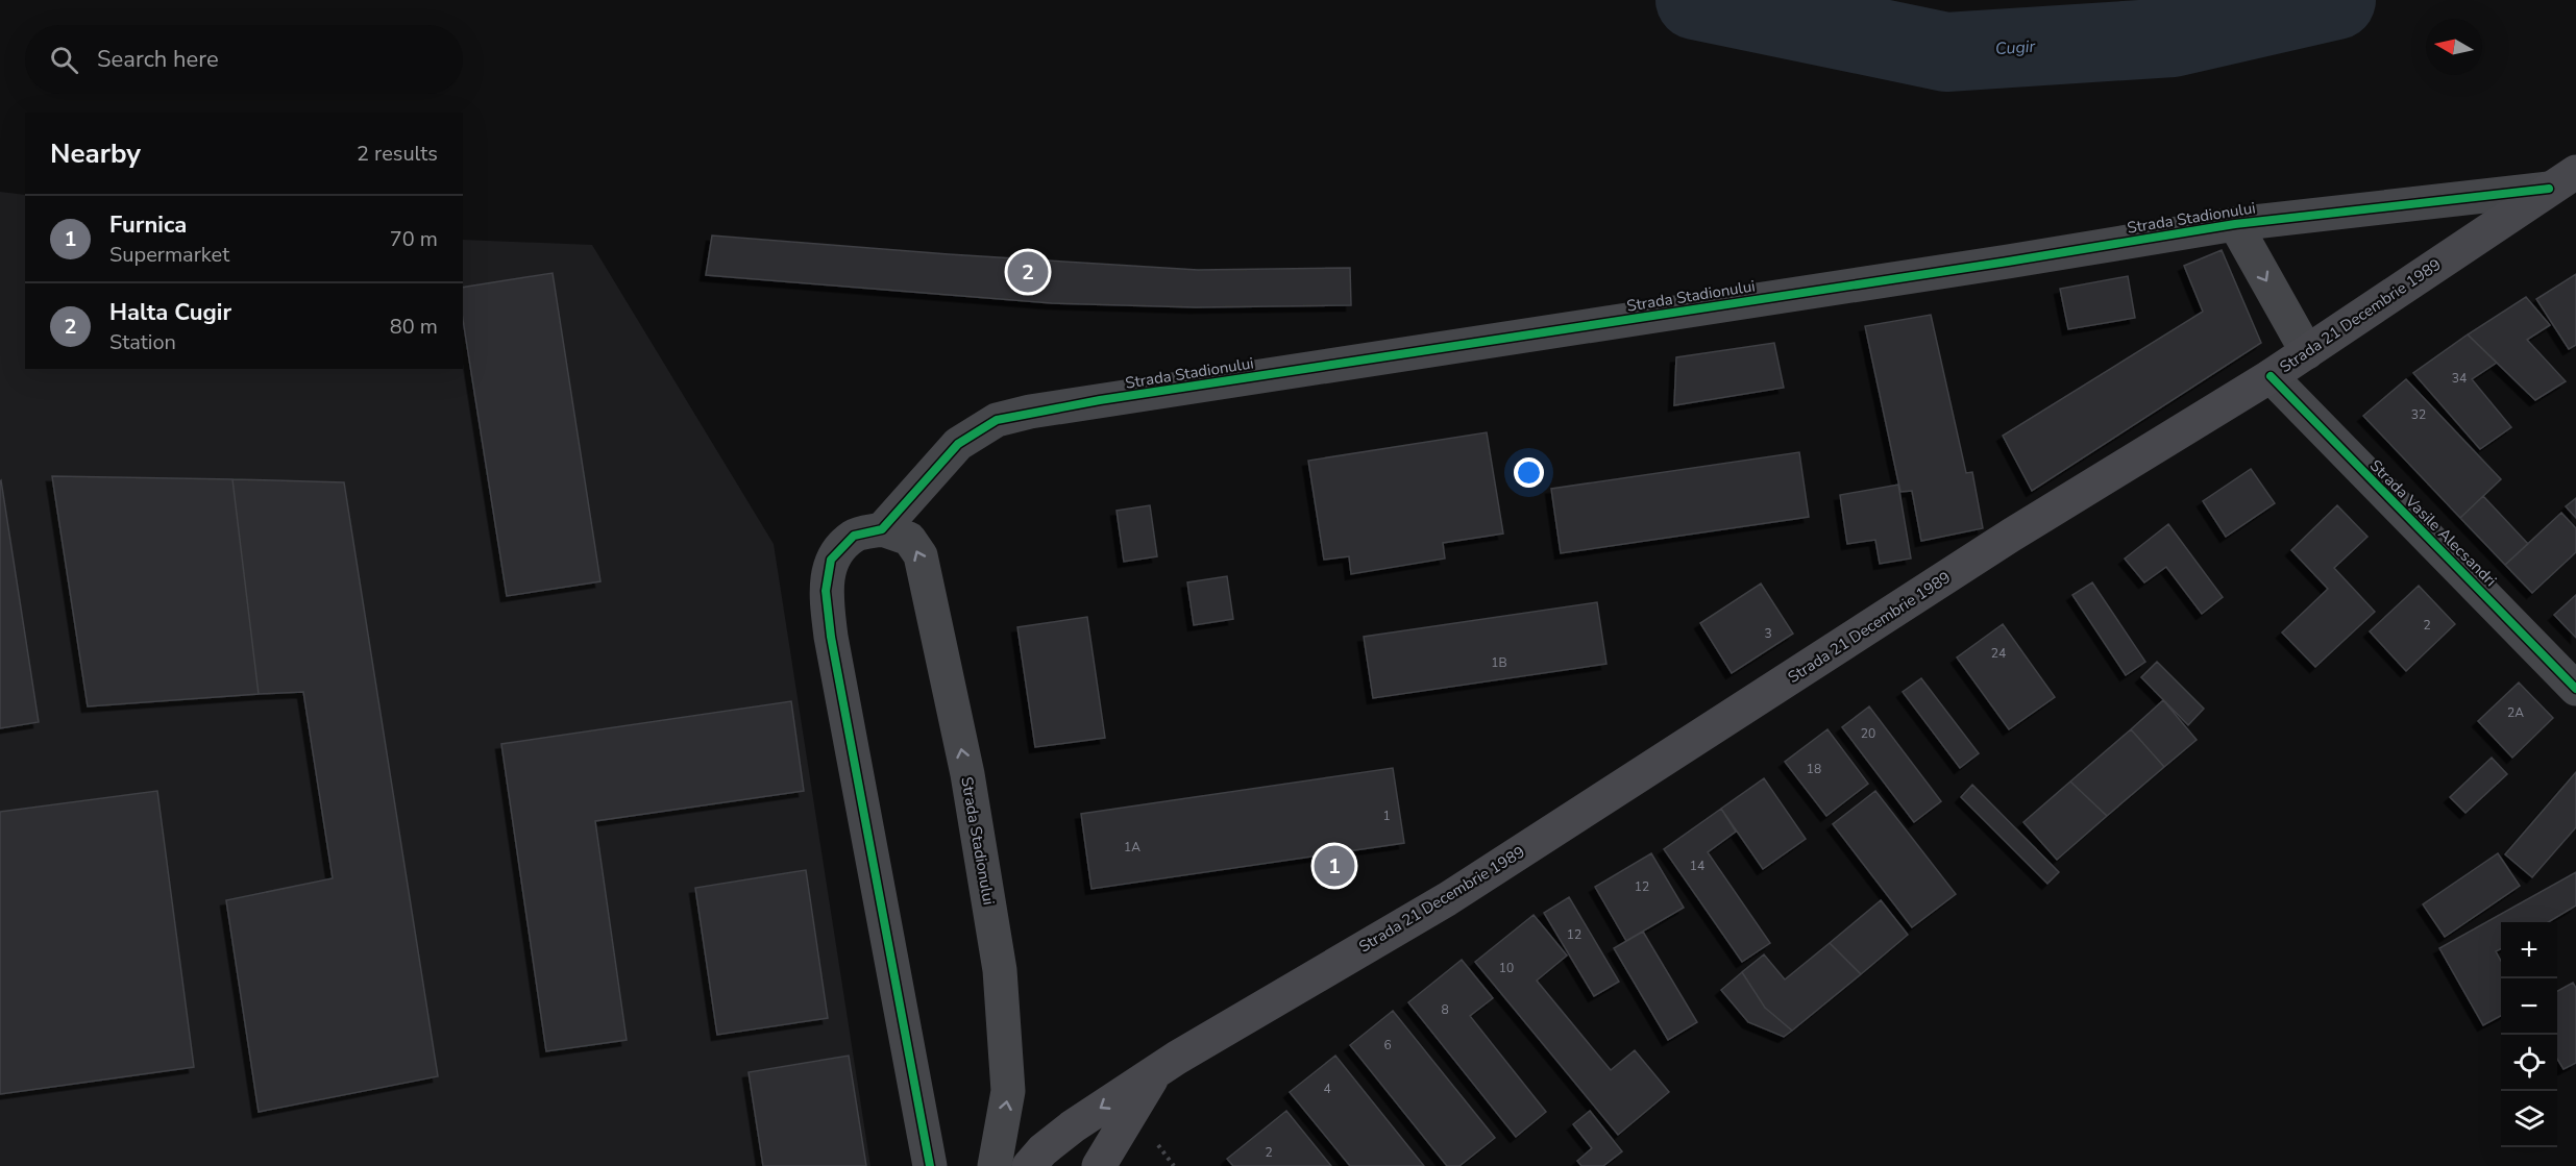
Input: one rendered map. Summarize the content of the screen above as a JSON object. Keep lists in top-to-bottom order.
{
  "streets": {
    "main road": ["Strada 21 Decembrie 1989"],
    "street": ["Strada Stadionului", "Strada Vasile Alecsandri"]
  },
  "crossings": [
    ["Strada Stadionului", "Strada 21 Decembrie 1989"],
    ["Strada 21 Decembrie 1989", "Strada Vasile Alecsandri"]
  ],
  "water": ["Cugir"],
  "house_numbers": [
    "34",
    "32",
    "2",
    "3",
    "24",
    "1B",
    "2A",
    "20",
    "18",
    "1",
    "1A",
    "14",
    "12",
    "12",
    "10",
    "8",
    "6",
    "4",
    "2"
  ],
  "north": "left",
  "page": {
    "search": "Search here",
    "heading": ["Nearby", "2 results"],
    "list": [
      {
        "mark": "1",
        "name": "Furnica",
        "note": "Supermarket",
        "value": "70 m"
      },
      {
        "mark": "2",
        "name": "Halta Cugir",
        "note": "Station",
        "value": "80 m"
      }
    ],
    "pins": ["2", "1"],
    "map_buttons": ["+", "−"]
  }
}
